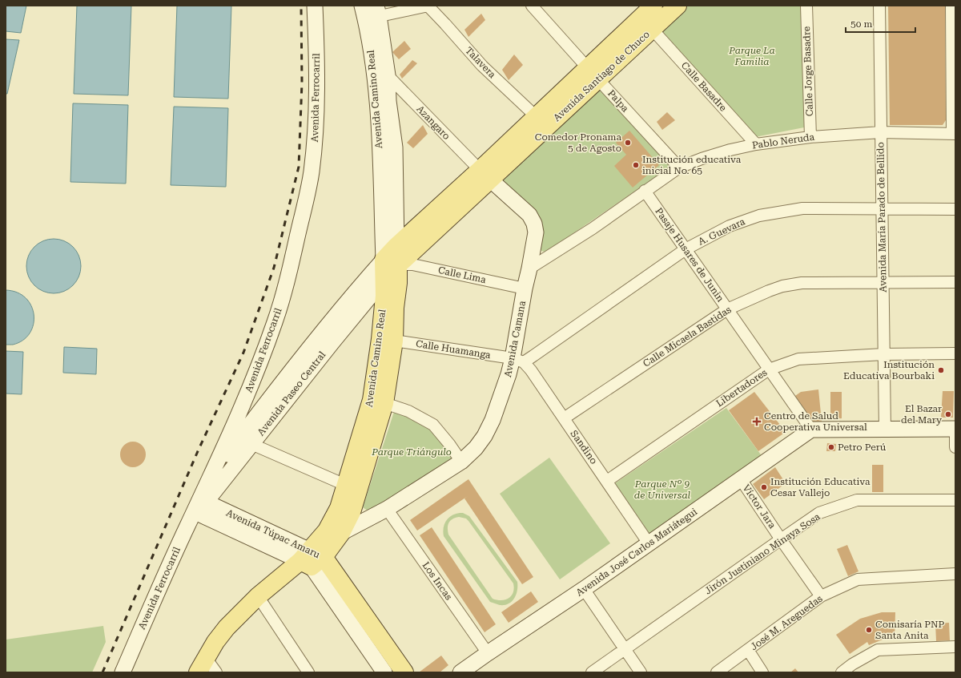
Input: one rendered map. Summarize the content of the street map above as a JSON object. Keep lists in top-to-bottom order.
{
  "streets": {
    "main road": [
      "Avenida Santiago de Chuco",
      "Avenida Camino Real",
      "Avenida Paseo Central",
      "Avenida Túpac Amaru"
    ],
    "street": [
      "Talavera",
      "Calle Jorge Basadre",
      "Calle Basadre",
      "Avenida Ferrocarril",
      "Palpa",
      "Azangaro",
      "Pablo Neruda",
      "Avenida María Parado de Bellido",
      "A. Guevara",
      "Pasaje Husares de Junin",
      "Calle Lima",
      "Calle Micaela Bastidas",
      "Avenida Camana",
      "Calle Huamanga",
      "Libertadores",
      "Sandino",
      "Víctor Jara",
      "Avenida José Carlos Mariátegui",
      "Jirón Justiniano Minaya Sosa",
      "Los Incas",
      "José M. Areguedas"
    ]
  },
  "crossings": [
    ["Talavera", "Avenida Santiago de Chuco"],
    ["Calle Jorge Basadre", "Pablo Neruda"],
    ["Avenida Santiago de Chuco", "Calle Basadre"],
    ["Avenida Santiago de Chuco", "Avenida Camino Real"],
    ["Avenida Santiago de Chuco", "Palpa"],
    ["Avenida Santiago de Chuco", "Azangaro"],
    ["Avenida Santiago de Chuco", "Calle Lima"],
    ["Avenida Santiago de Chuco", "Avenida Camana"],
    ["Avenida Santiago de Chuco", "Avenida Paseo Central"],
    ["Calle Basadre", "Pablo Neruda"],
    ["Avenida Ferrocarril", "Avenida Paseo Central"],
    ["Avenida Ferrocarril", "Avenida Túpac Amaru"],
    ["Avenida Camino Real", "Azangaro"],
    ["Avenida Camino Real", "Calle Lima"],
    ["Avenida Camino Real", "Avenida Camana"],
    ["Avenida Camino Real", "Calle Huamanga"],
    ["Avenida Camino Real", "Avenida Paseo Central"],
    ["Avenida Camino Real", "Avenida Túpac Amaru"],
    ["Palpa", "Pablo Neruda"],
    ["Azangaro", "Avenida Camana"],
    ["Pablo Neruda", "Avenida María Parado de Bellido"],
    ["Pablo Neruda", "Pasaje Husares de Junin"],
    ["Pablo Neruda", "Avenida Camana"],
    ["Avenida María Parado de Bellido", "A. Guevara"],
    ["Avenida María Parado de Bellido", "Calle Micaela Bastidas"],
    ["Avenida María Parado de Bellido", "Libertadores"],
    ["A. Guevara", "Pasaje Husares de Junin"],
    ["A. Guevara", "Avenida Camana"],
    ["A. Guevara", "Calle Huamanga"],
    ["A. Guevara", "Sandino"],
    ["Pasaje Husares de Junin", "Calle Micaela Bastidas"],
    ["Pasaje Husares de Junin", "Libertadores"],
    ["Pasaje Husares de Junin", "Avenida José Carlos Mariátegui"],
    ["Calle Lima", "Avenida Camana"],
    ["Calle Lima", "Avenida Paseo Central"],
    ["Calle Micaela Bastidas", "Sandino"],
    ["Avenida Camana", "Calle Huamanga"],
    ["Avenida Camana", "Sandino"],
    ["Avenida Camana", "Los Incas"],
    ["Calle Huamanga", "Sandino"],
    ["Libertadores", "Sandino"],
    ["Avenida Paseo Central", "Avenida Túpac Amaru"],
    ["Sandino", "Avenida José Carlos Mariátegui"],
    ["Víctor Jara", "Avenida José Carlos Mariátegui"],
    ["Víctor Jara", "Jirón Justiniano Minaya Sosa"],
    ["Víctor Jara", "José M. Areguedas"],
    ["Avenida José Carlos Mariátegui", "Los Incas"]
  ],
  "parks": ["Parque La Familia", "Parque Triángulo", "Parque Nº 9 de Universal"],
  "places": {
    "other": [
      "Comedor Pronama 5 de Agosto",
      "Institución educativa inicial No. 65",
      "Institución Educativa Bourbaki",
      "El Bazar del Mary",
      "Petro Perú",
      "Institución Educativa Cesar Vallejo",
      "Comisaría PNP Santa Anita"
    ],
    "health": ["Centro de Salud Cooperativa Universal"]
  },
  "scale_bar": "50 m"
}
